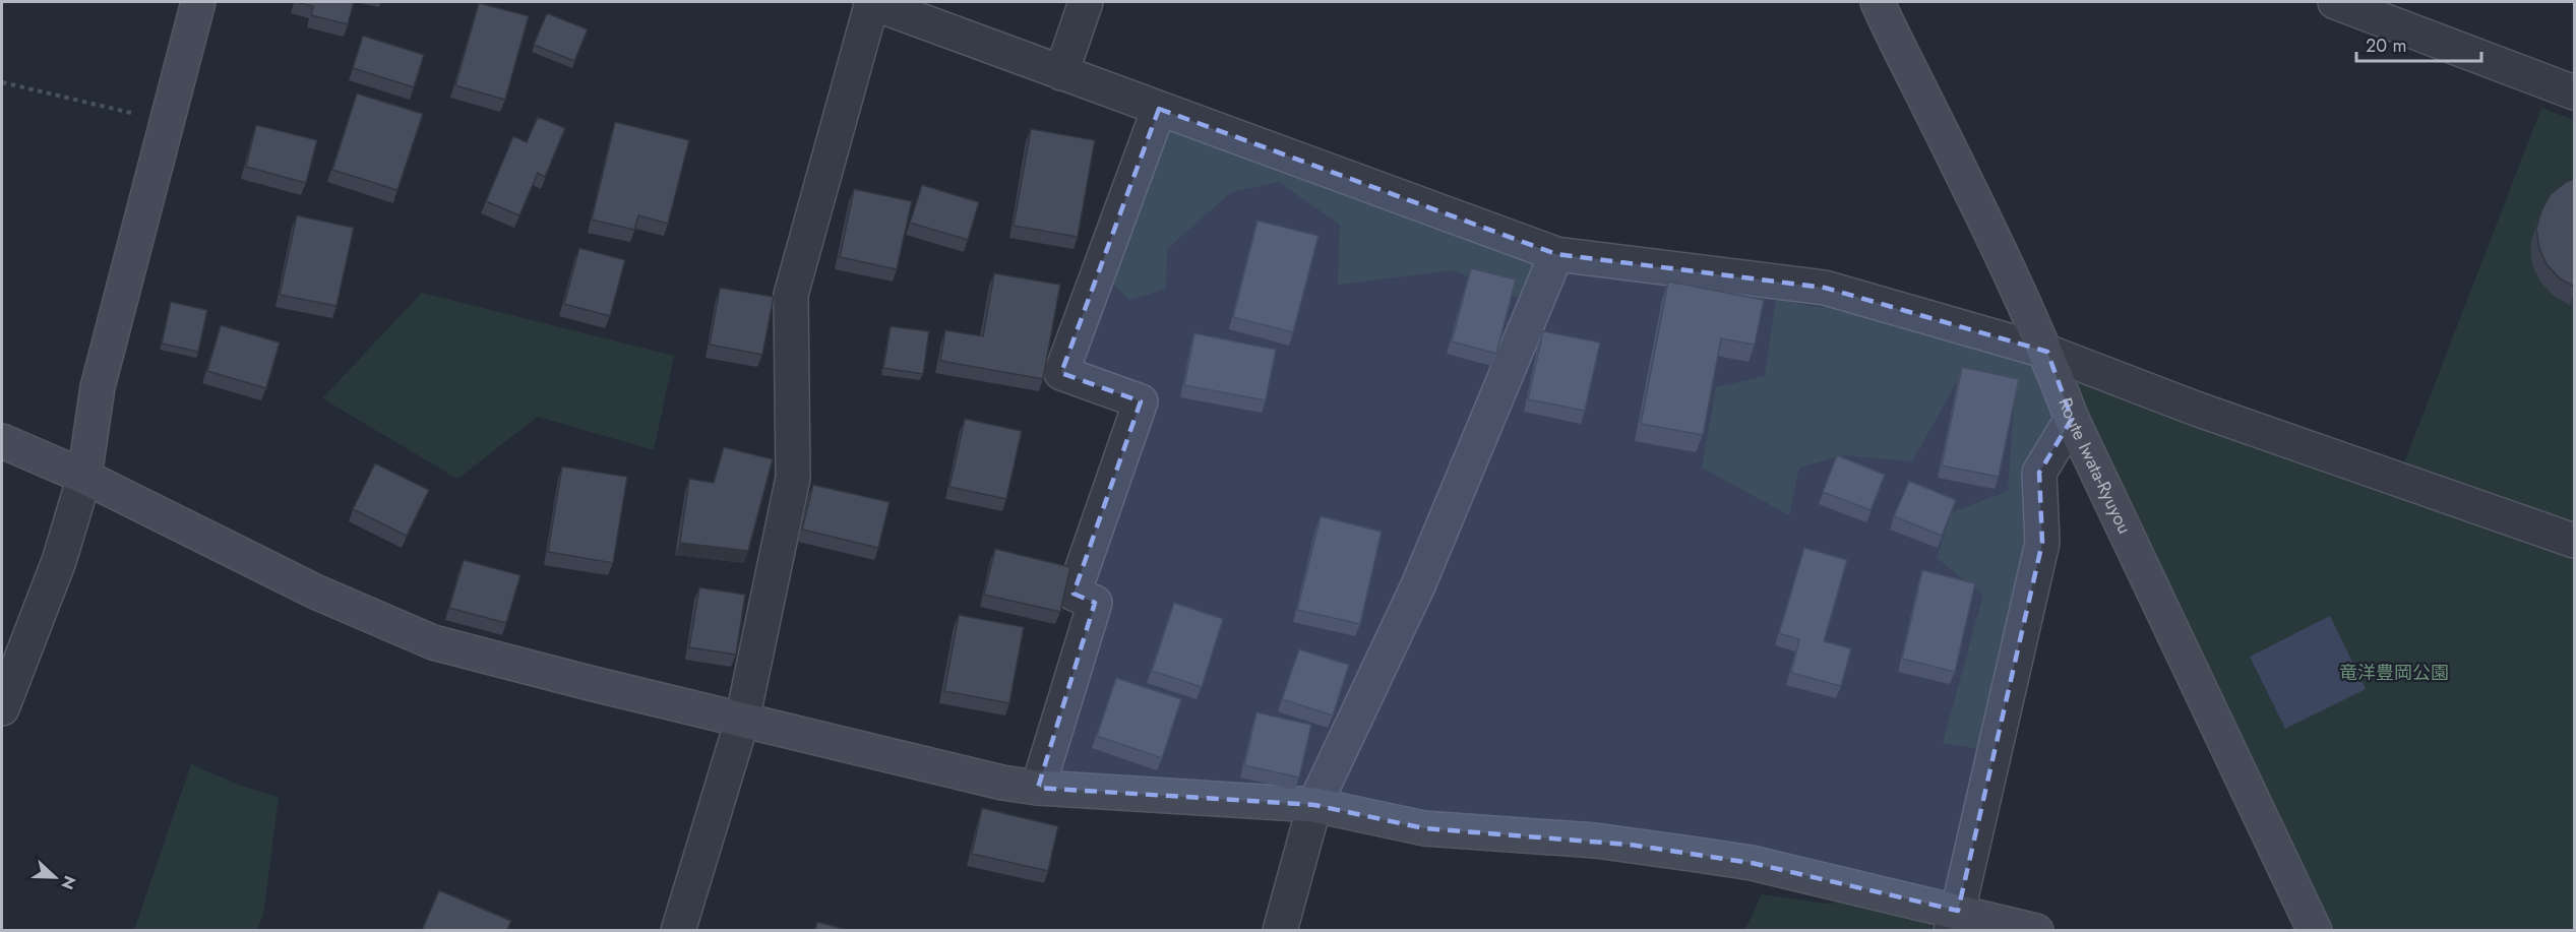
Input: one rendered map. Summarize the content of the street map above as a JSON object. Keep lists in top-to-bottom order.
{
  "streets": {
    "street": ["Route Iwata-Ryuyou"]
  },
  "parks": ["竜洋豊岡公園"],
  "scale_bar": "20 m",
  "north": "right"
}
